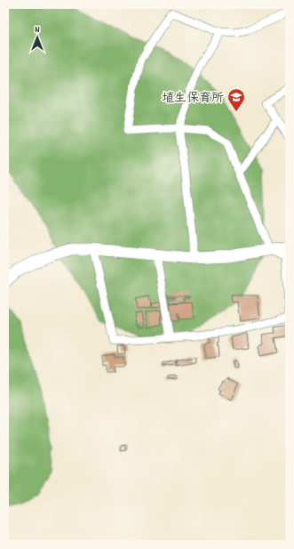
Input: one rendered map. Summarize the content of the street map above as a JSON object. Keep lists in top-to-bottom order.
{
  "places": {
    "school or university": ["埴生保育所"]
  },
  "north": "top"
}
